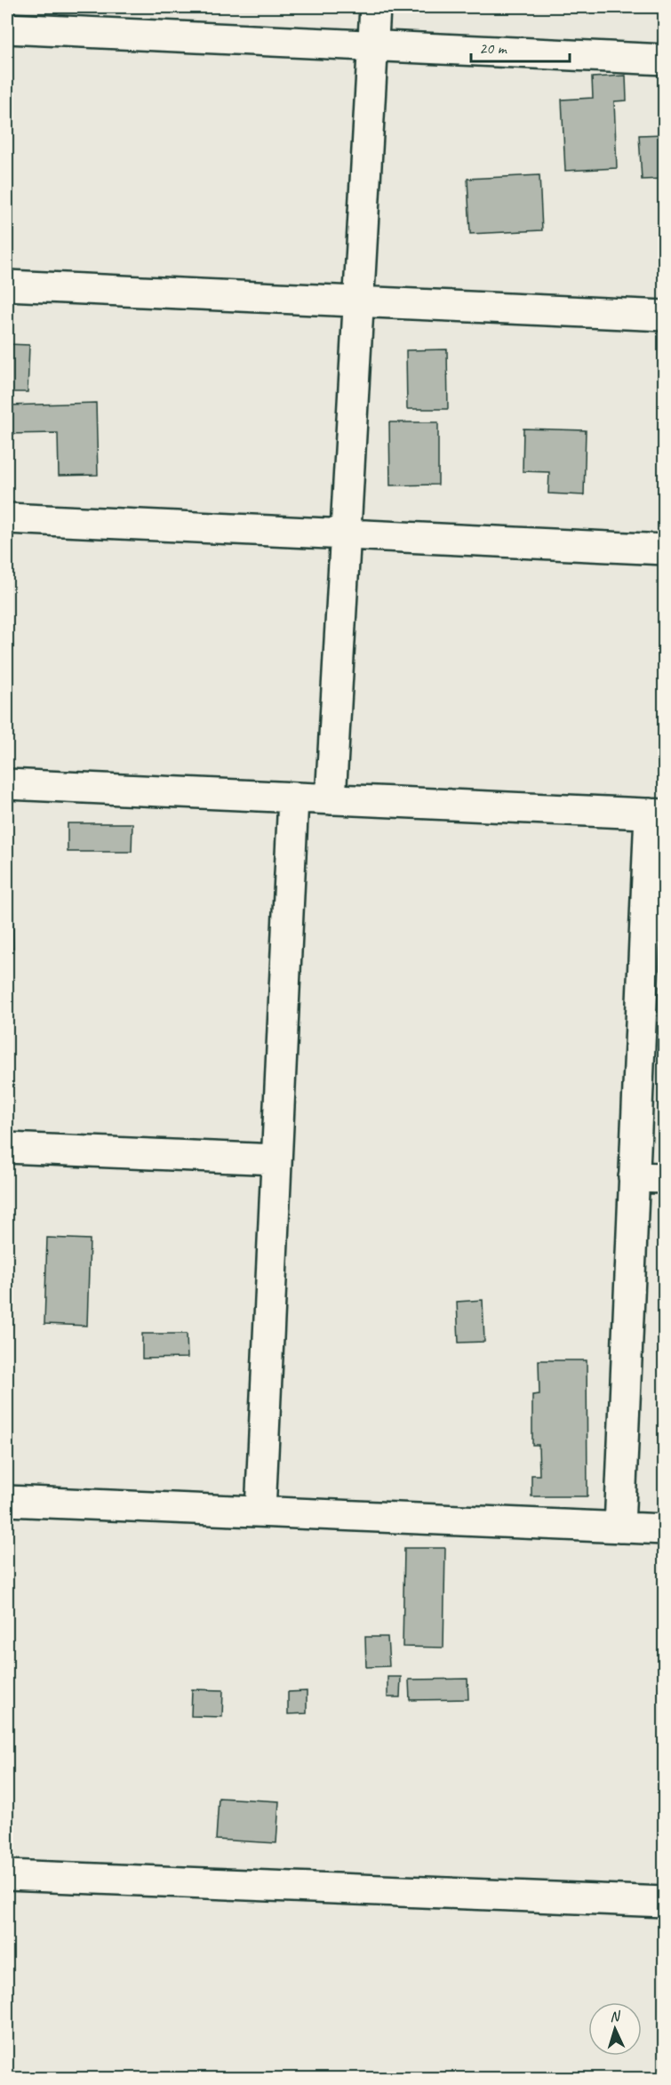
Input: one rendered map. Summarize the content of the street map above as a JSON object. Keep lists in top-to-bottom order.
{
  "scale_bar": "20 m",
  "north": "top"
}
